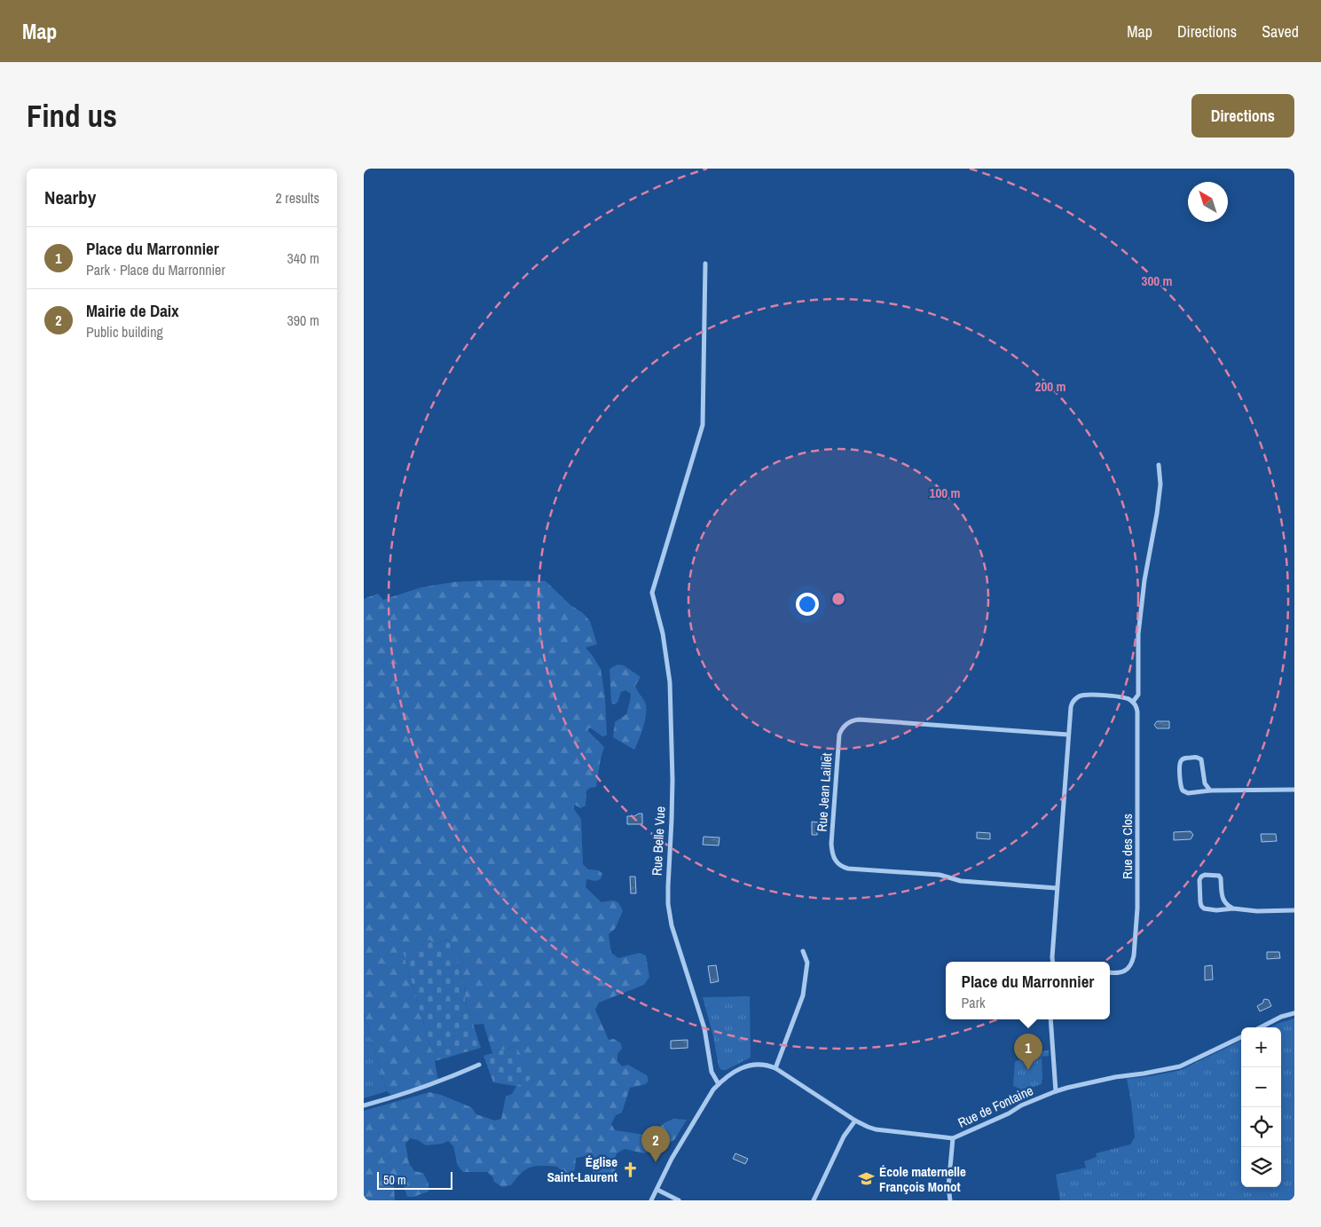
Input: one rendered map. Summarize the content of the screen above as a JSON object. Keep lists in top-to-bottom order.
{
  "streets": {
    "street": [
      "Rue Jean Laillet",
      "Rue Belle Vue",
      "Rue des Clos",
      "Rue de Fontaine"
    ]
  },
  "crossings": [
    ["Rue Belle Vue", "Rue de Fontaine"]
  ],
  "places": {
    "church": ["Église Saint-Laurent"],
    "school or university": ["École maternelle François Monot"]
  },
  "scale_bar": "50 m",
  "north": "top left",
  "page": {
    "header": "Map",
    "nav": ["Map", "Directions", "Saved"],
    "buttons": "Directions",
    "title": "Find us",
    "heading": ["Nearby", "2 results"],
    "list": [
      {
        "mark": "1",
        "name": "Place du Marronnier",
        "note": "Park · Place du Marronnier",
        "value": "340 m"
      },
      {
        "mark": "2",
        "name": "Mairie de Daix",
        "note": "Public building",
        "value": "390 m"
      }
    ],
    "popup": ["Place du Marronnier", "Park"],
    "map_buttons": ["+", "−"],
    "pins": ["1", "2"],
    "scale": "50 m"
  },
  "rings": ["300 m", "200 m", "100 m"]
}
